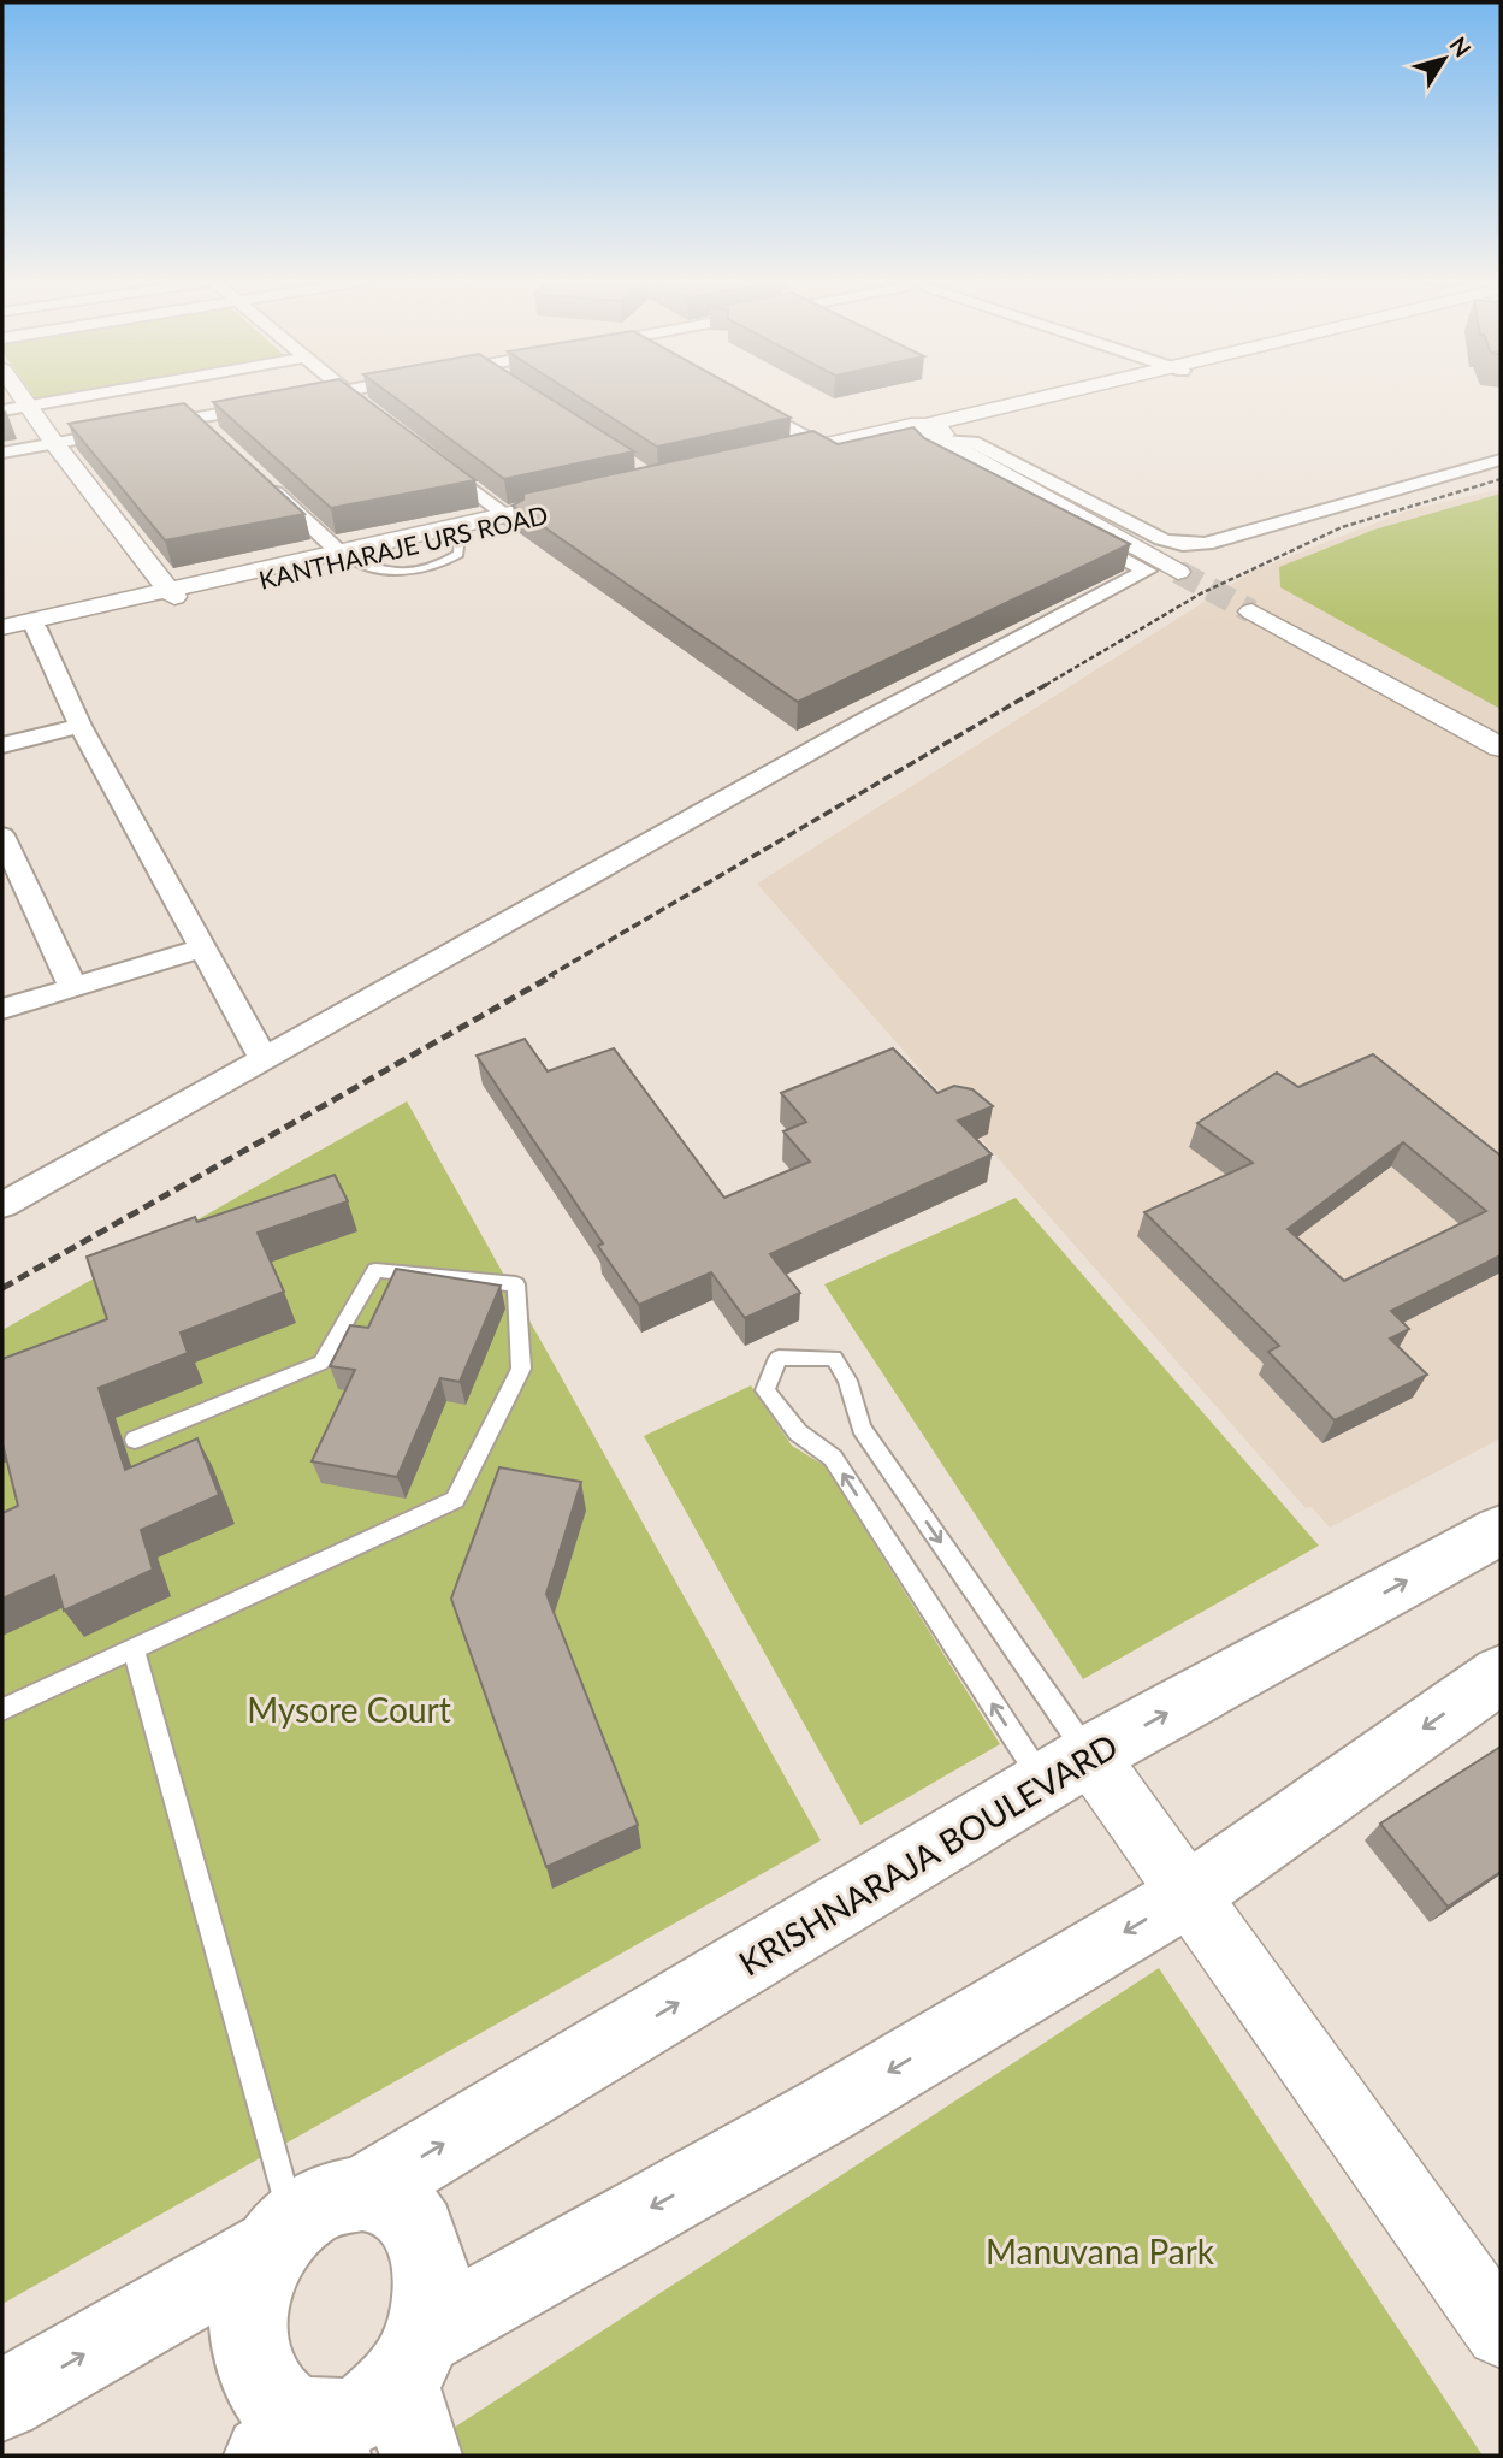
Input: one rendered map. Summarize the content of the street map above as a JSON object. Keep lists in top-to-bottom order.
{
  "streets": {
    "main road": ["KRISHNARAJA BOULEVARD"],
    "street": ["KANTHARAJE URS ROAD"]
  },
  "parks": ["Mysore Court", "Manuvana Park"],
  "north": "top right"
}
